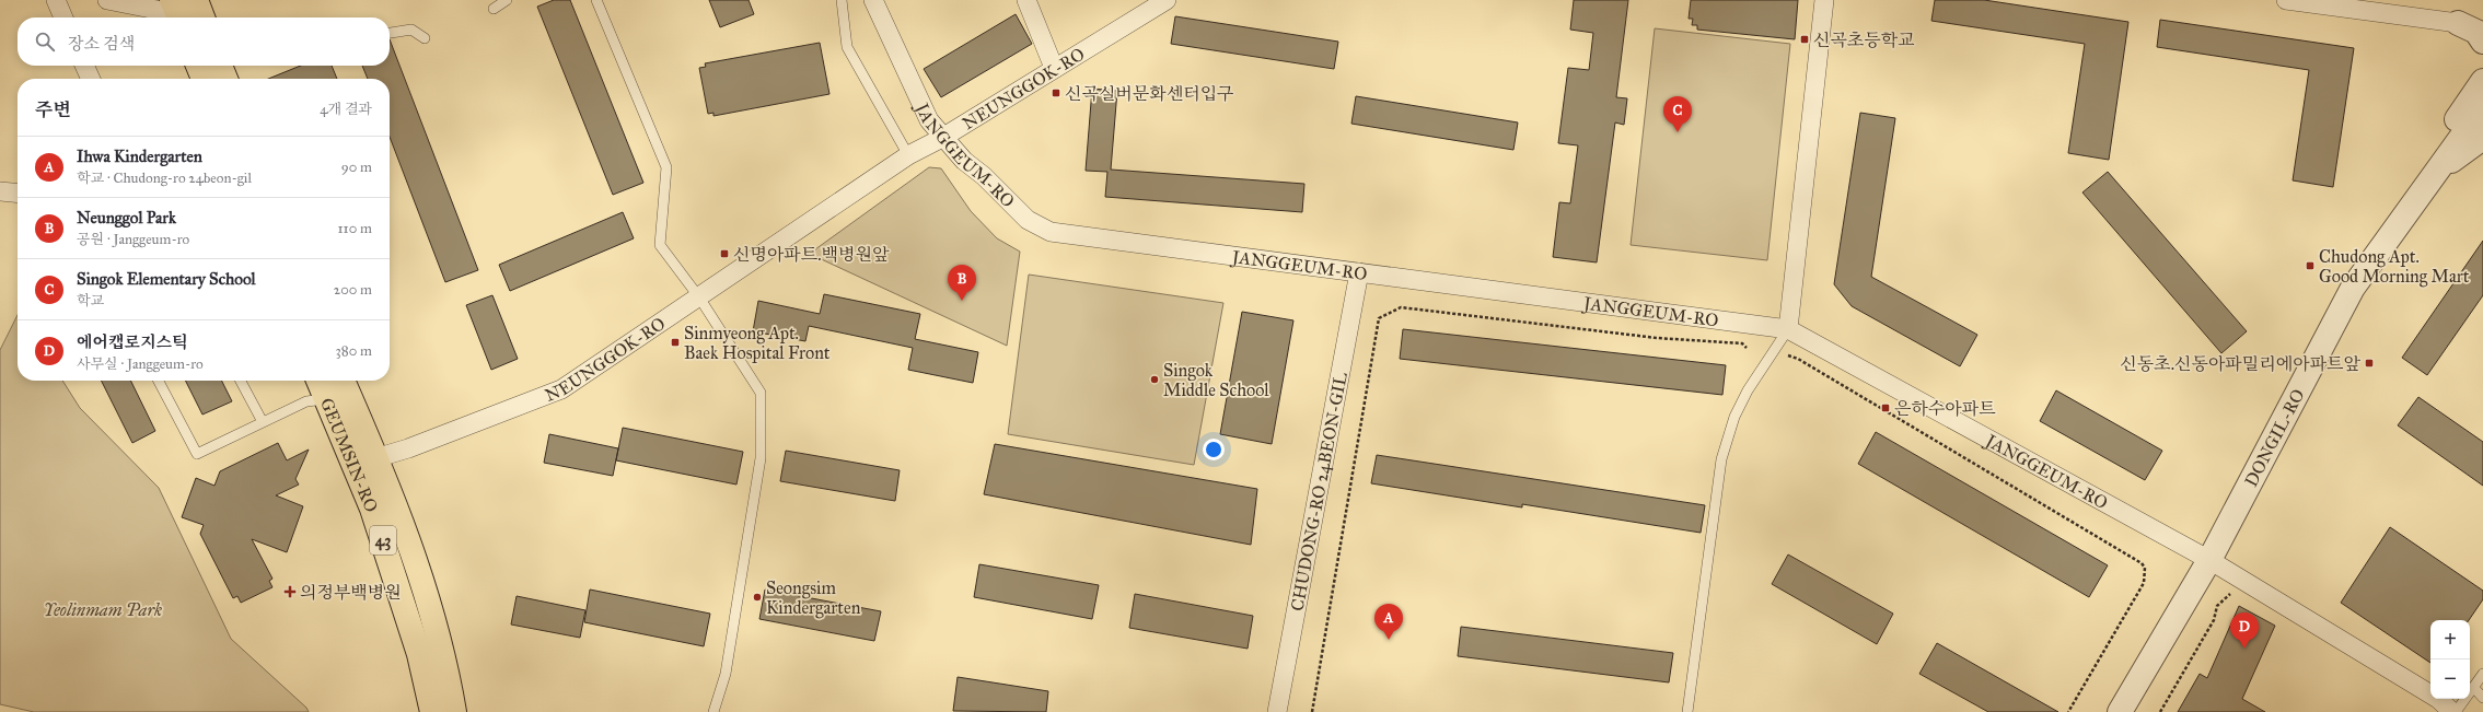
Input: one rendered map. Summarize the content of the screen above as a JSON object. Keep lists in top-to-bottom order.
{
  "streets": {
    "main road": ["GEUMSIN-RO", "43"],
    "street": [
      "NEUNGGOK-RO",
      "JANGGEUM-RO",
      "DONGIL-RO",
      "CHUDONG-RO 24BEON-GIL"
    ]
  },
  "crossings": [
    ["NEUNGGOK-RO", "JANGGEUM-RO"],
    ["NEUNGGOK-RO", "GEUMSIN-RO"],
    ["JANGGEUM-RO", "DONGIL-RO"],
    ["JANGGEUM-RO", "CHUDONG-RO 24BEON-GIL"]
  ],
  "parks": ["Yeolinmam Park"],
  "places": {
    "transit": [
      "신곡초등학교",
      "신곡실버문화센터입구",
      "신명아파트.백병원앞",
      "Chudong Apt. Good Morning Mart",
      "Sinmyeong Apt. Baek Hospital Front",
      "신동초.신동아파밀리에아파트앞",
      "은하수아파트"
    ],
    "other": ["Singok Middle School", "Seongsim Kindergarten"],
    "health": ["의정부백병원"]
  },
  "page": {
    "search": "장소 검색",
    "heading": ["주변", "4개 결과"],
    "pins": [
      "C",
      "B",
      "A",
      "D"
    ],
    "list": [
      {
        "mark": "A",
        "name": "Ihwa Kindergarten",
        "note": "학교 · Chudong-ro 24beon-gil",
        "value": "90 m"
      },
      {
        "mark": "B",
        "name": "Neunggol Park",
        "note": "공원 · Janggeum-ro",
        "value": "110 m"
      },
      {
        "mark": "C",
        "name": "Singok Elementary School",
        "note": "학교",
        "value": "200 m"
      },
      {
        "mark": "D",
        "name": "에어캡로지스틱",
        "note": "사무실 · Janggeum-ro",
        "value": "380 m"
      }
    ],
    "map_buttons": ["+", "−"]
  }
}
